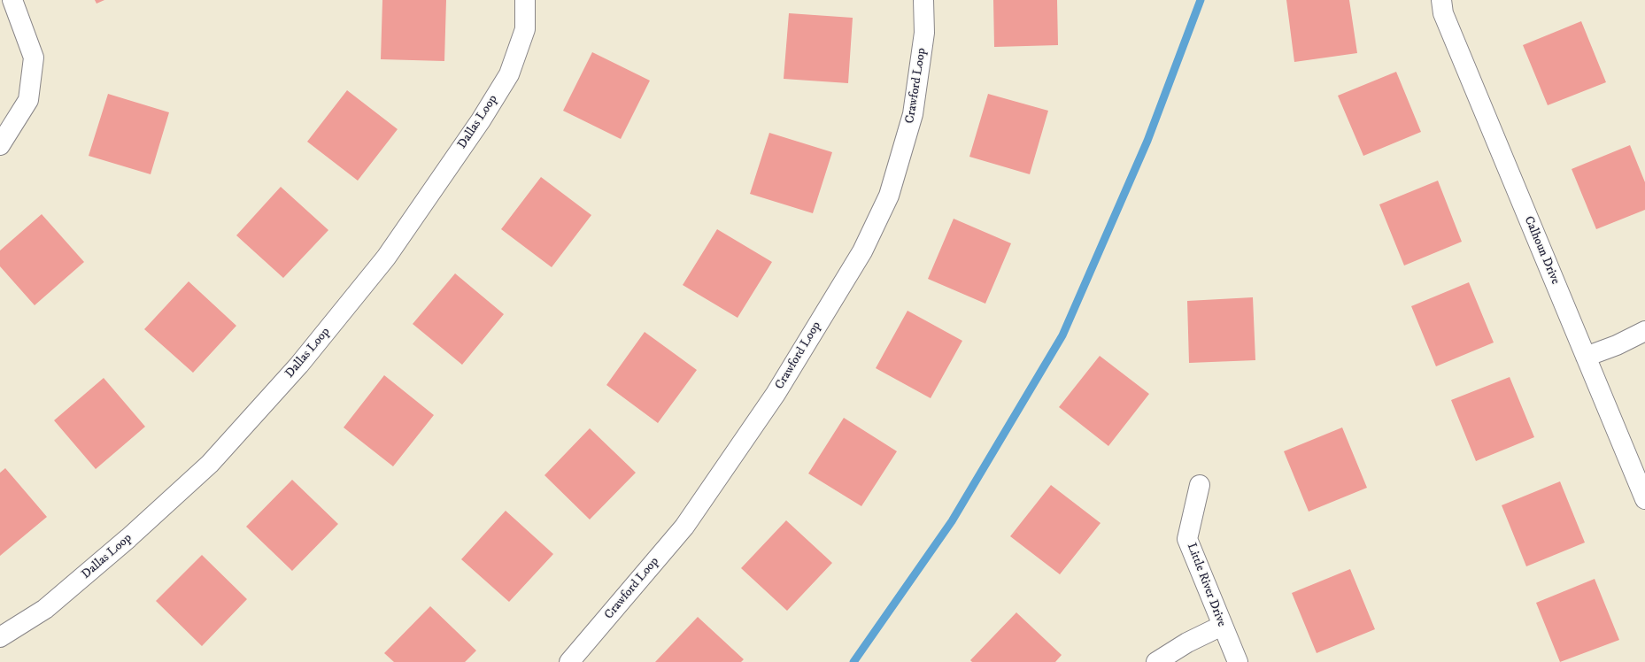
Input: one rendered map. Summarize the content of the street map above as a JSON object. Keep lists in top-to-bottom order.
{
  "streets": {
    "street": [
      "Crawford Loop",
      "Dallas Loop",
      "Calhoun Drive",
      "Little River Drive"
    ]
  }
}
